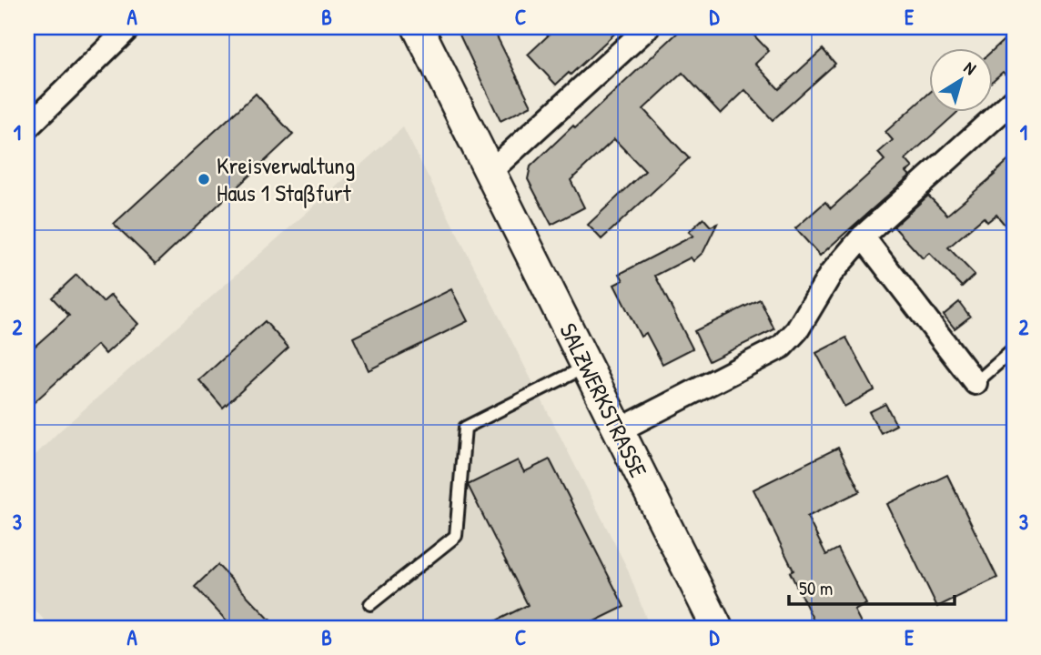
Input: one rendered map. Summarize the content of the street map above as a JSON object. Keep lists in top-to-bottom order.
{
  "streets": {
    "main road": ["SALZWERKSTRASSE"]
  },
  "places": ["Kreisverwaltung Haus 1 Staßfurt"],
  "scale_bar": "50 m",
  "north": "top right",
  "grid": {
    "columns": [
      "A",
      "B",
      "C",
      "D",
      "E"
    ],
    "rows": ["1", "2", "3"]
  }
}
